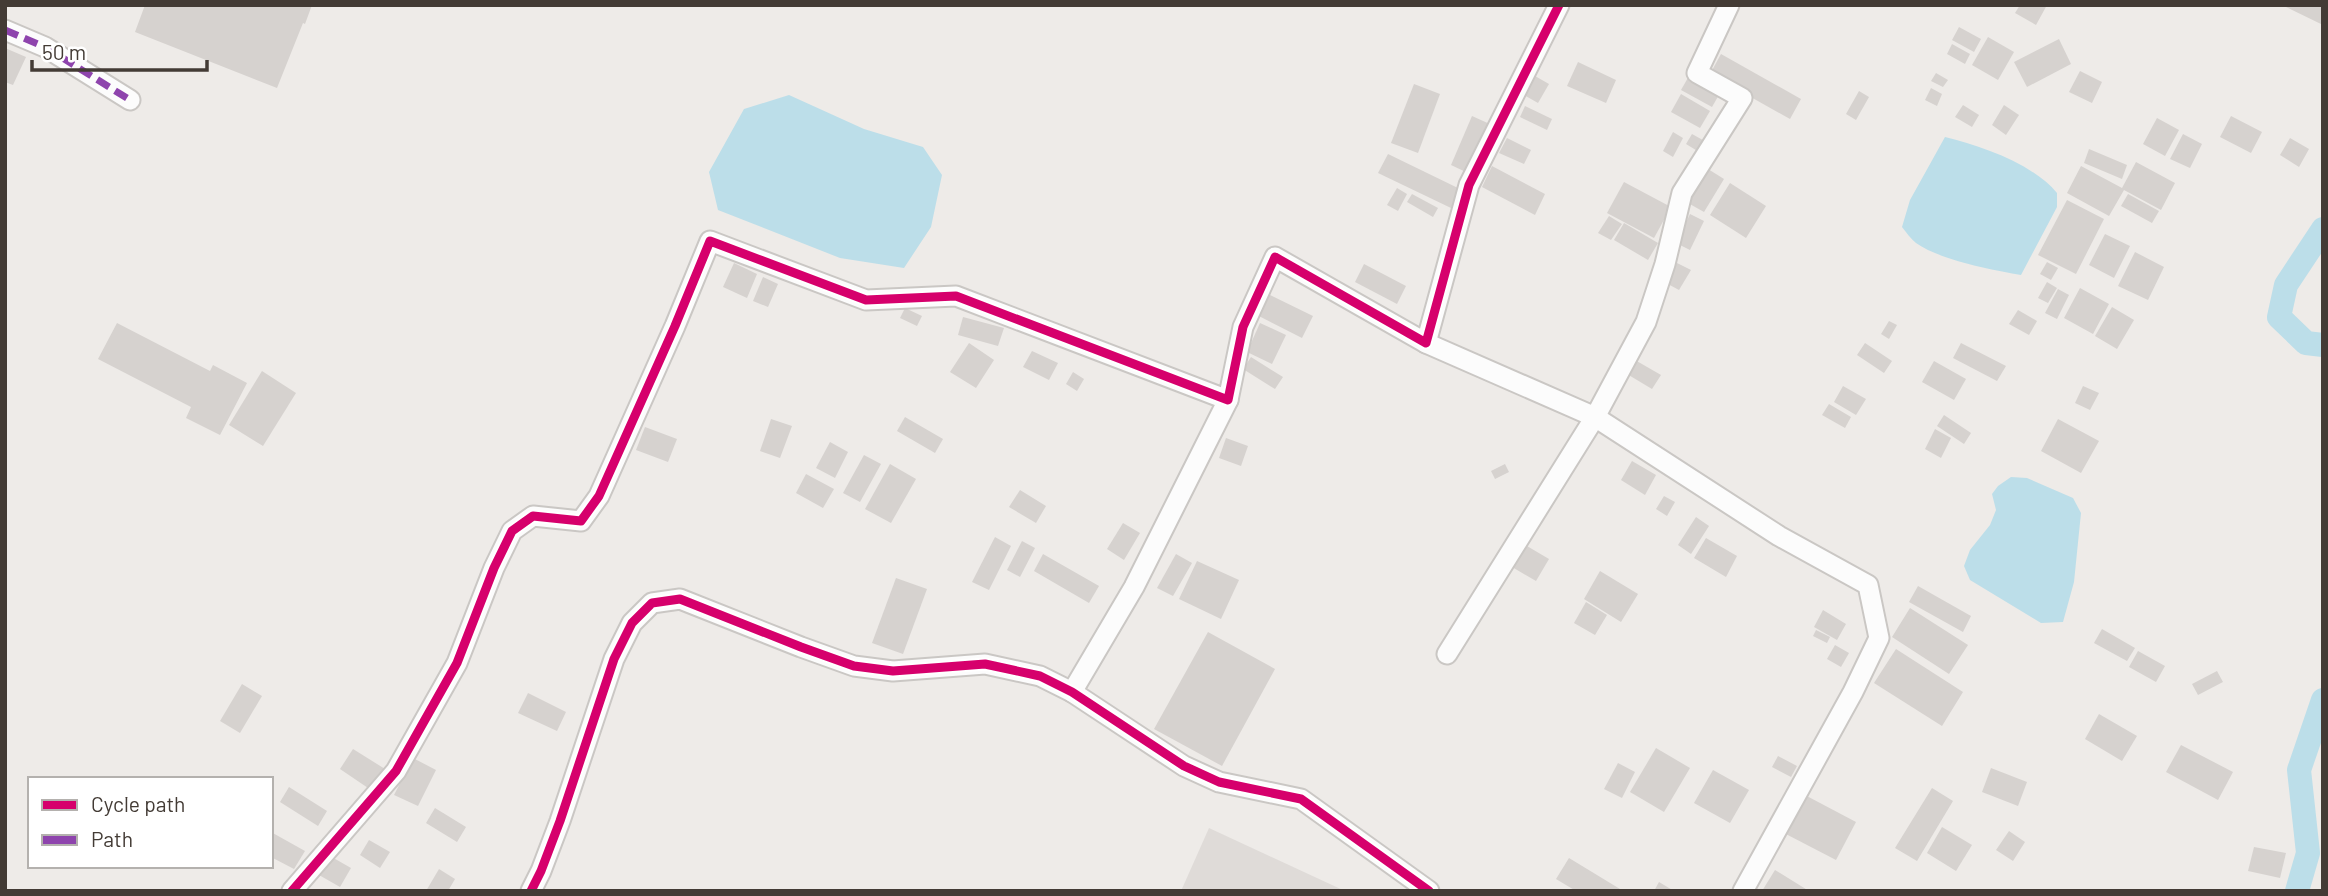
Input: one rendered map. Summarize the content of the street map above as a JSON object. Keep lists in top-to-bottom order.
{
  "legend": ["Cycle path", "Path"],
  "scale_bar": "50 m"
}
